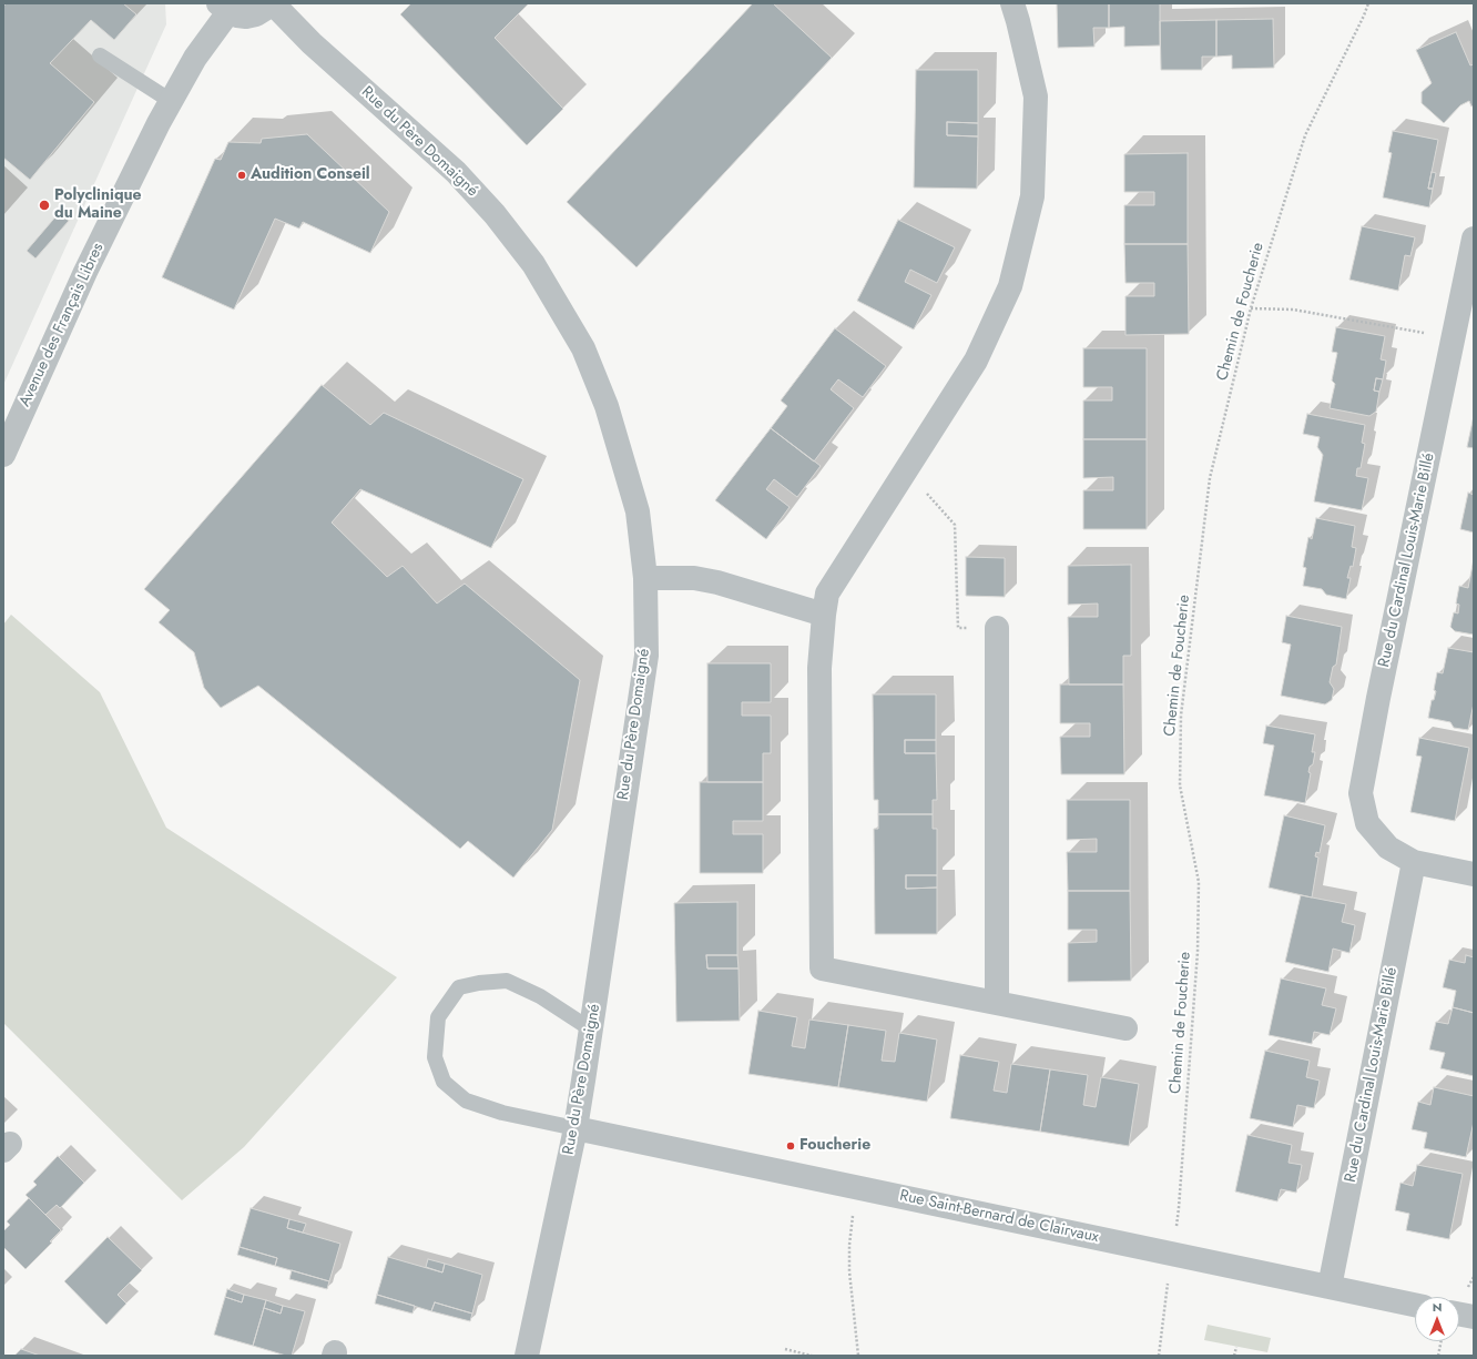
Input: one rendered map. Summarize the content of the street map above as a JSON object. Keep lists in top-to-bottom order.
{
  "streets": {
    "street": [
      "Rue du Père Domaigné",
      "Avenue des Français Libres",
      "Rue du Cardinal Louis-Marie Billé",
      "Rue Saint-Bernard de Clairvaux"
    ],
    "path": ["Chemin de Foucherie"]
  },
  "crossings": [
    ["Rue du Père Domaigné", "Rue Saint-Bernard de Clairvaux"],
    ["Chemin de Foucherie", "Rue Saint-Bernard de Clairvaux"],
    ["Rue du Cardinal Louis-Marie Billé", "Rue Saint-Bernard de Clairvaux"]
  ],
  "places": ["Audition Conseil", "Polyclinique du Maine", "Foucherie"],
  "north": "top"
}
